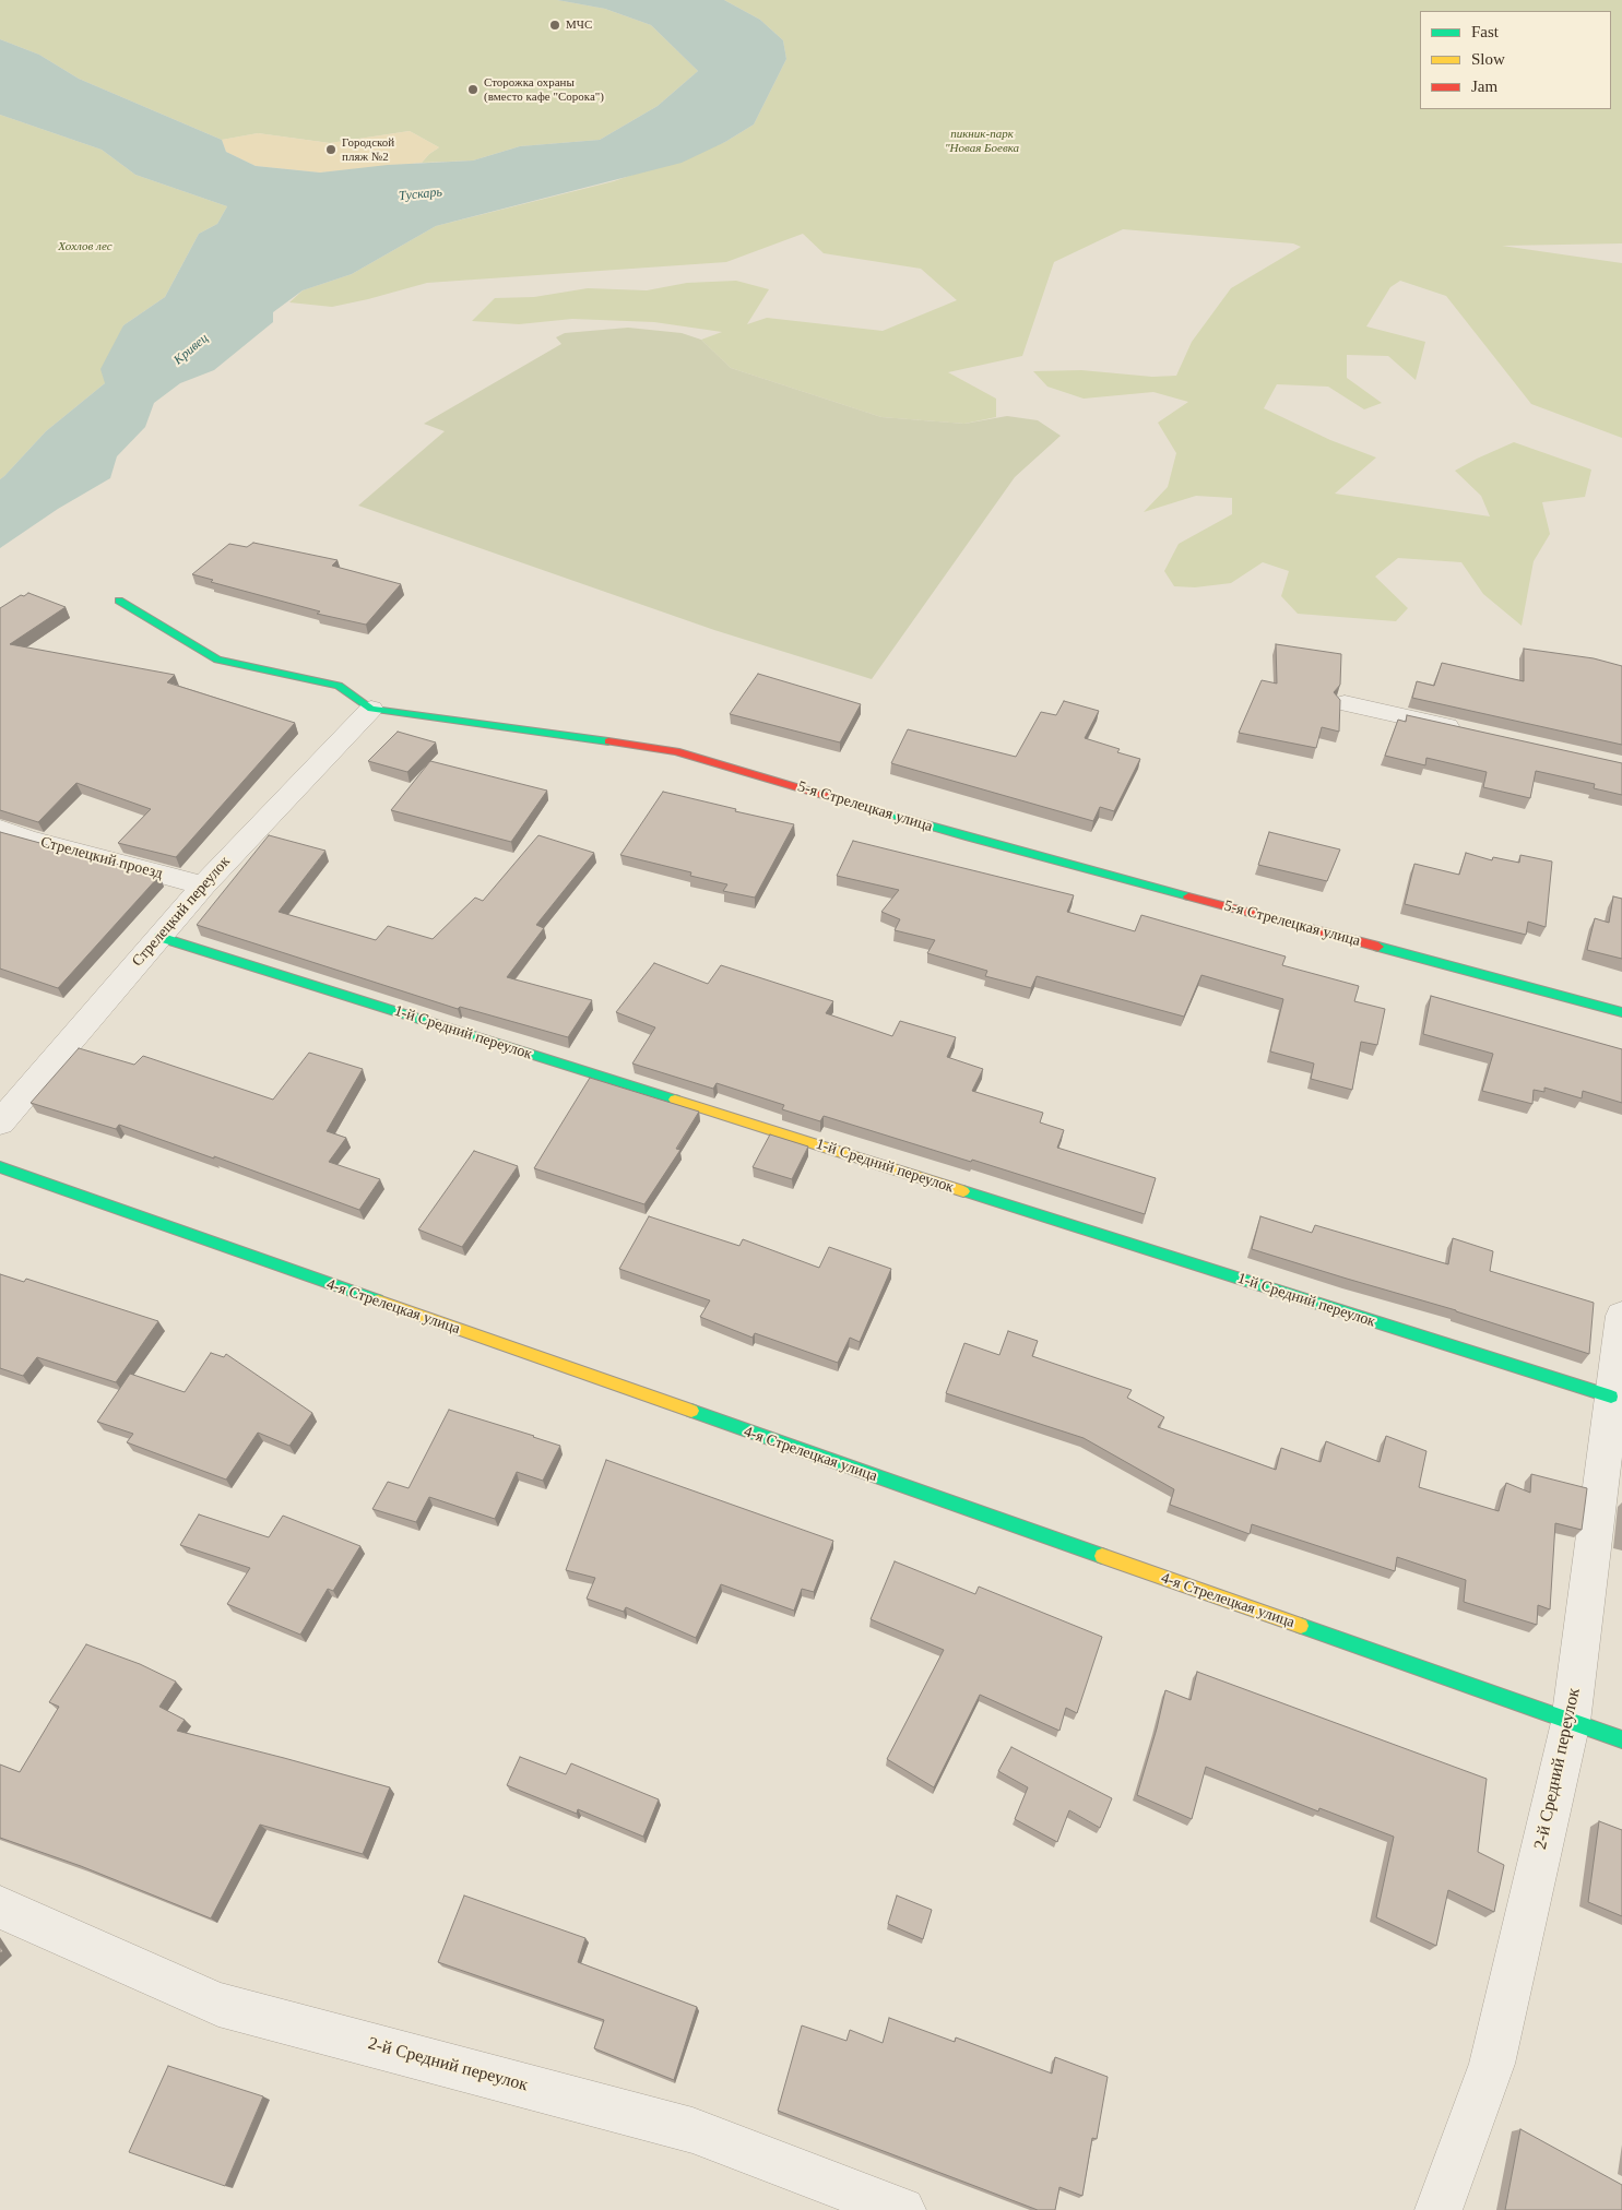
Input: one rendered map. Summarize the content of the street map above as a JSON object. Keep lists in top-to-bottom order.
{
  "streets": {
    "street": [
      "5-я Стрелецкая улица",
      "Стрелецкий проезд",
      "Стрелецкий переулок",
      "1-й Средний переулок",
      "4-я Стрелецкая улица",
      "2-й Средний переулок"
    ]
  },
  "crossings": [
    ["5-я Стрелецкая улица", "Стрелецкий переулок"],
    ["Стрелецкий проезд", "Стрелецкий переулок"],
    ["Стрелецкий переулок", "1-й Средний переулок"],
    ["1-й Средний переулок", "2-й Средний переулок"],
    ["4-я Стрелецкая улица", "2-й Средний переулок"]
  ],
  "water": ["Тускарь", "Кривец"],
  "parks": ["пикник-парк \"Новая Боевка", "Хохлов лес"],
  "places": ["МЧС", "Сторожка охраны (вместо кафе \"Сорока\")", "Городской пляж №2"],
  "legend": ["Fast", "Slow", "Jam"]
}
